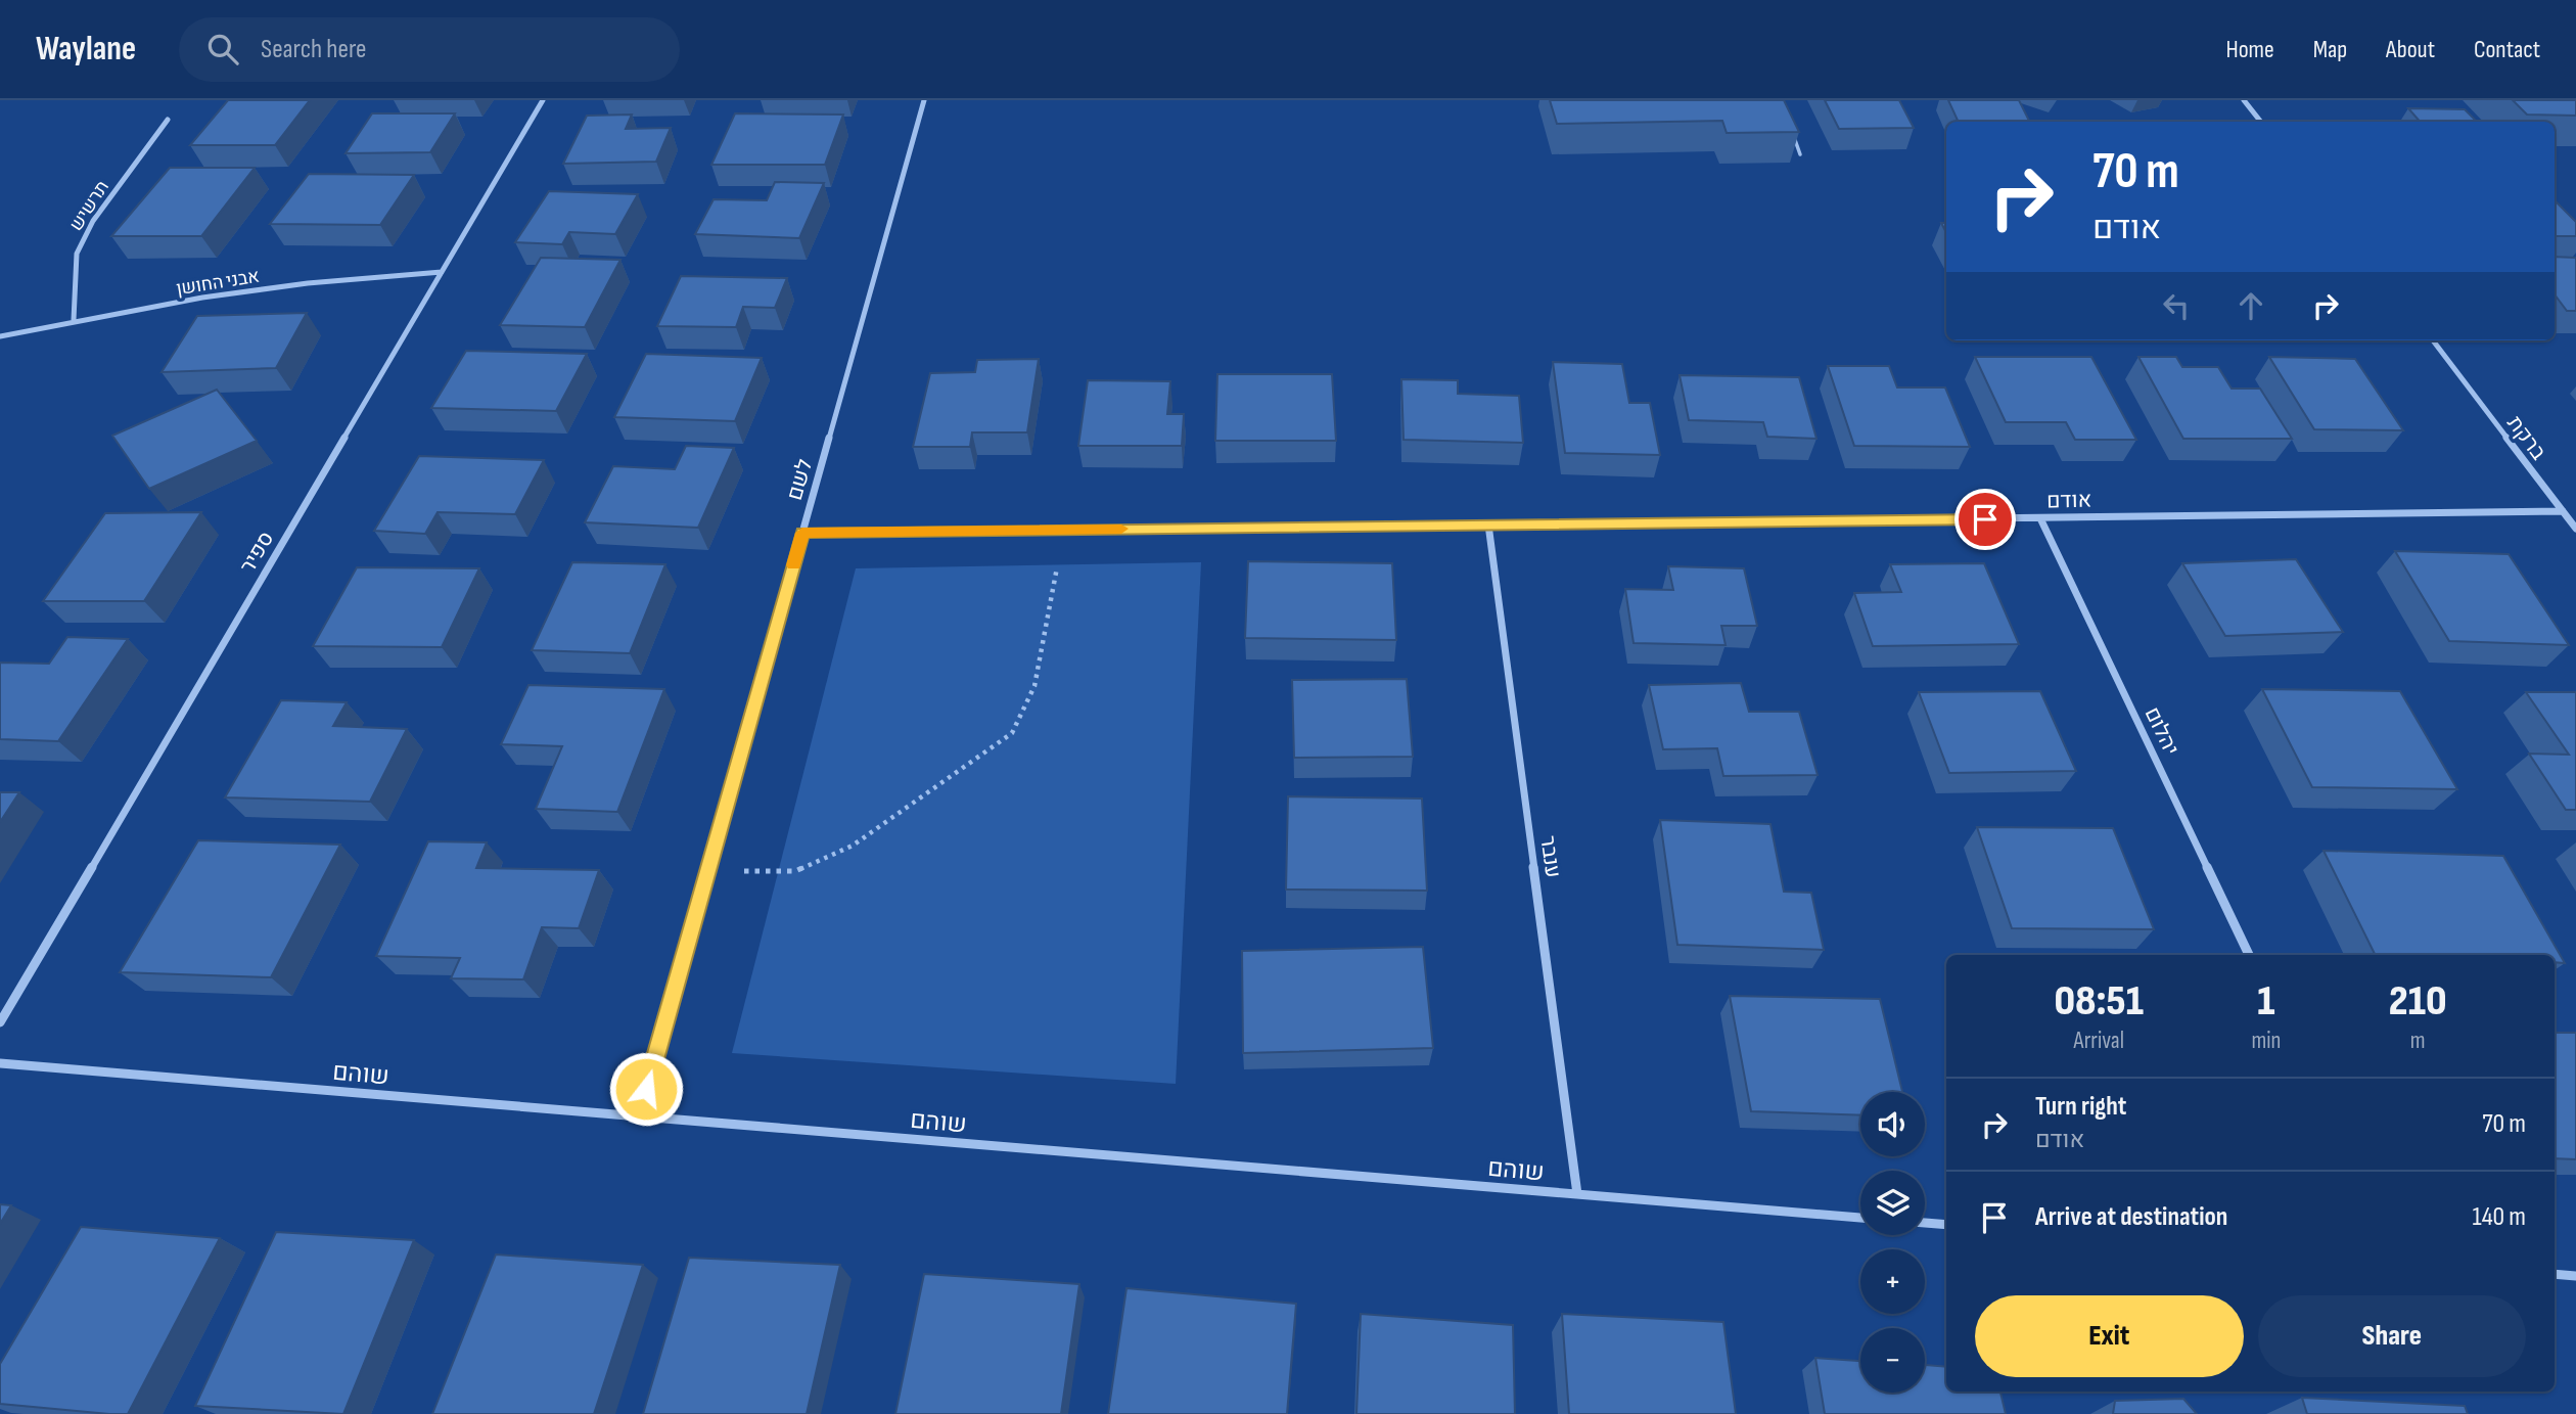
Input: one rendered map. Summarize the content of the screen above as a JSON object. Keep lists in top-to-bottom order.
{
  "streets": {
    "street": [
      "תרשיש",
      "אבני החושן",
      "ברקת",
      "לשם",
      "אודם",
      "ספיר",
      "יהלום",
      "ענבר",
      "שוהם"
    ]
  },
  "crossings": [
    ["תרשיש", "אבני החושן"],
    ["אבני החושן", "ספיר"],
    ["ברקת", "אודם"],
    ["לשם", "אודם"],
    ["לשם", "שוהם"],
    ["אודם", "יהלום"],
    ["אודם", "ענבר"],
    ["ענבר", "שוהם"]
  ],
  "page": {
    "header": "Waylane",
    "search": "Search here",
    "nav": [
      "Home",
      "Map",
      "About",
      "Contact"
    ],
    "turn": ["70 m", "אודם"],
    "eta": [
      "08:51",
      "Arrival",
      "1",
      "min",
      "210",
      "m"
    ],
    "list": [
      {
        "name": "Turn right",
        "note": "אודם",
        "value": "70 m"
      },
      {
        "name": "Arrive at destination",
        "value": "140 m"
      }
    ],
    "map_buttons": ["+", "−"],
    "buttons": ["Exit", "Share"]
  }
}
